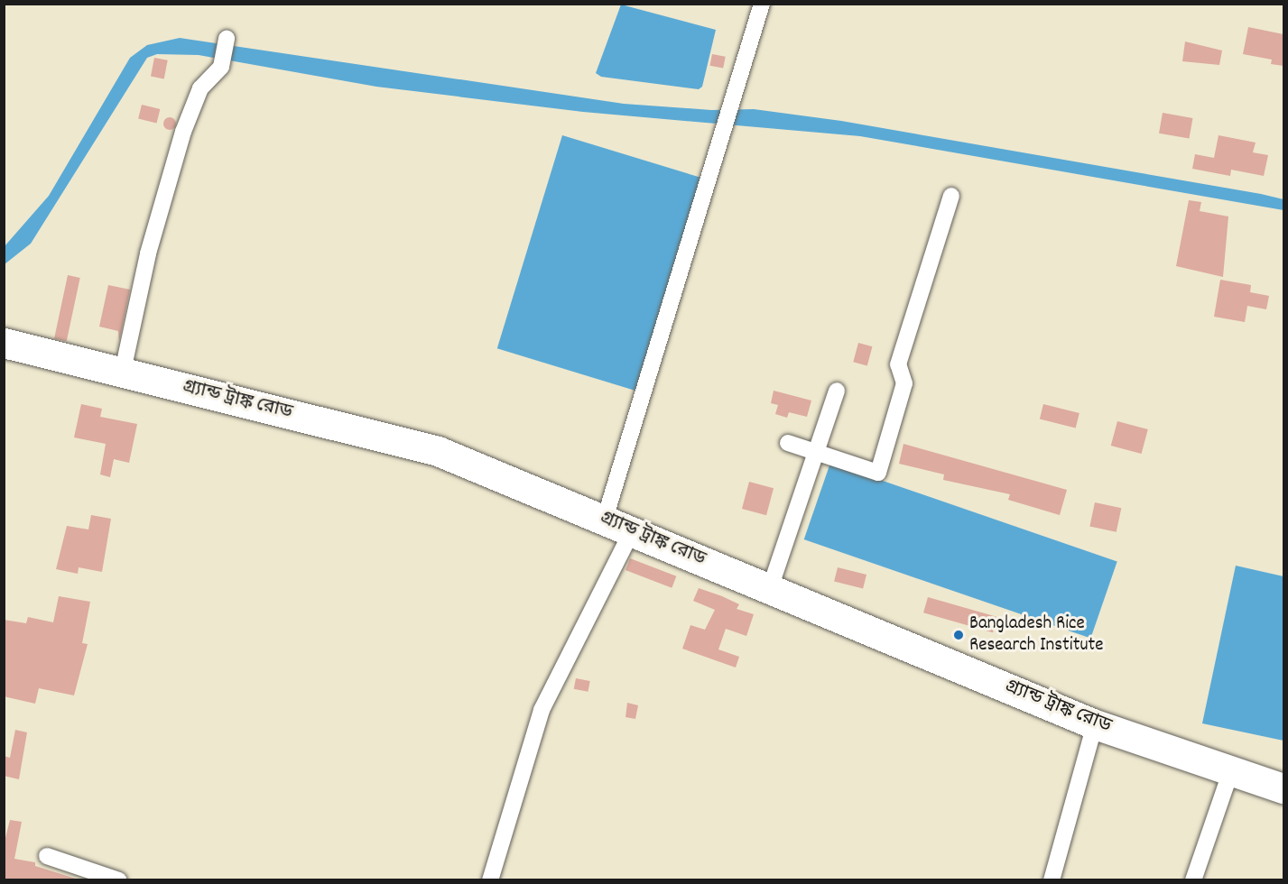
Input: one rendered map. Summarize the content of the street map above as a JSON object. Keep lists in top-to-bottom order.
{
  "streets": {
    "highway": ["গ্র্যান্ড ট্রাঙ্ক রোড"]
  },
  "places": ["Bangladesh Rice Research Institute"]
}
